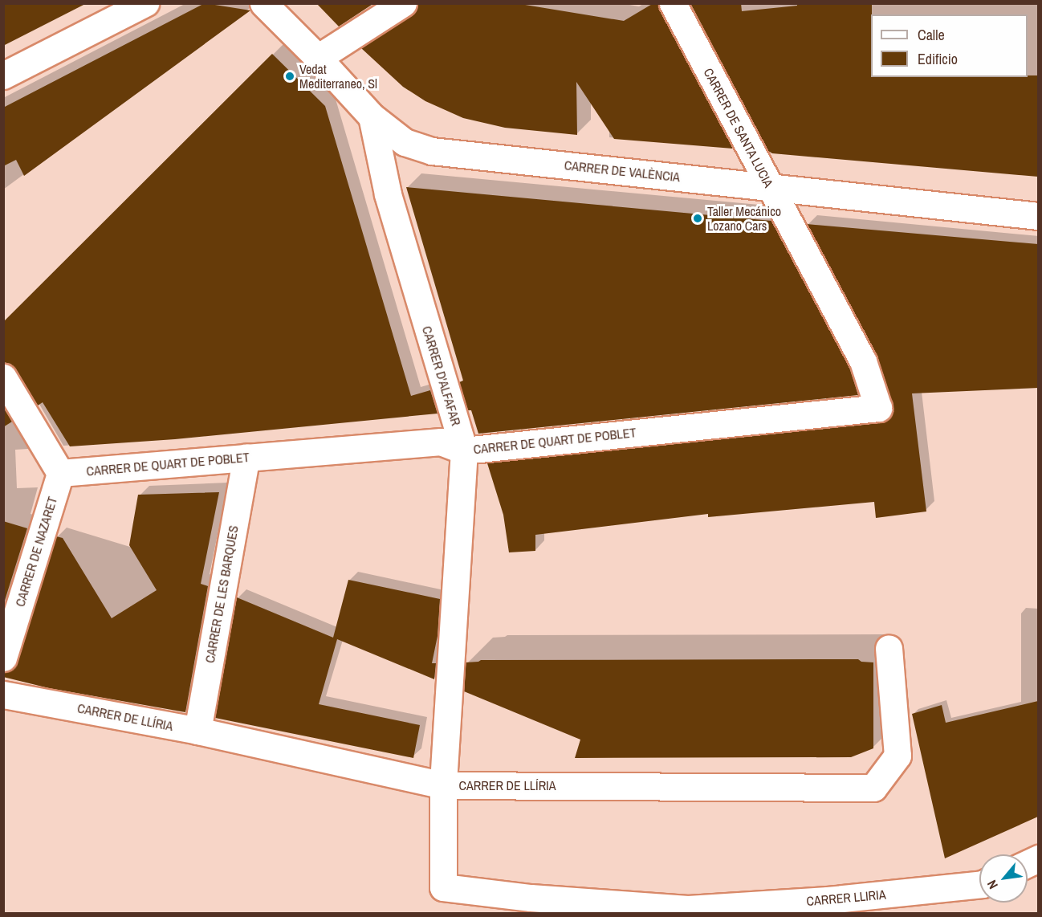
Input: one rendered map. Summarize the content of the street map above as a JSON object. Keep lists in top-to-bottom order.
{
  "streets": {
    "street": [
      "CARRER DE SANTA LUCIA",
      "CARRER DE VALÈNCIA",
      "CARRER D'ALFAFAR",
      "CARRER DE QUART DE POBLET",
      "CARRER DE NAZARET",
      "CARRER DE LES BARQUES",
      "CARRER DE LLÍRIA",
      "CARRER LLIRIA"
    ]
  },
  "crossings": [
    ["CARRER DE SANTA LUCIA", "CARRER DE VALÈNCIA"],
    ["CARRER DE SANTA LUCIA", "CARRER DE QUART DE POBLET"],
    ["CARRER DE VALÈNCIA", "CARRER D'ALFAFAR"],
    ["CARRER D'ALFAFAR", "CARRER DE QUART DE POBLET"],
    ["CARRER D'ALFAFAR", "CARRER DE LLÍRIA"],
    ["CARRER D'ALFAFAR", "CARRER LLIRIA"],
    ["CARRER DE QUART DE POBLET", "CARRER DE NAZARET"],
    ["CARRER DE QUART DE POBLET", "CARRER DE LES BARQUES"],
    ["CARRER DE LES BARQUES", "CARRER DE LLÍRIA"]
  ],
  "places": ["Vedat Mediterraneo, Sl", "Taller Mecánico Lozano Cars"],
  "legend": ["Calle", "Edificio"],
  "north": "bottom left"
}
